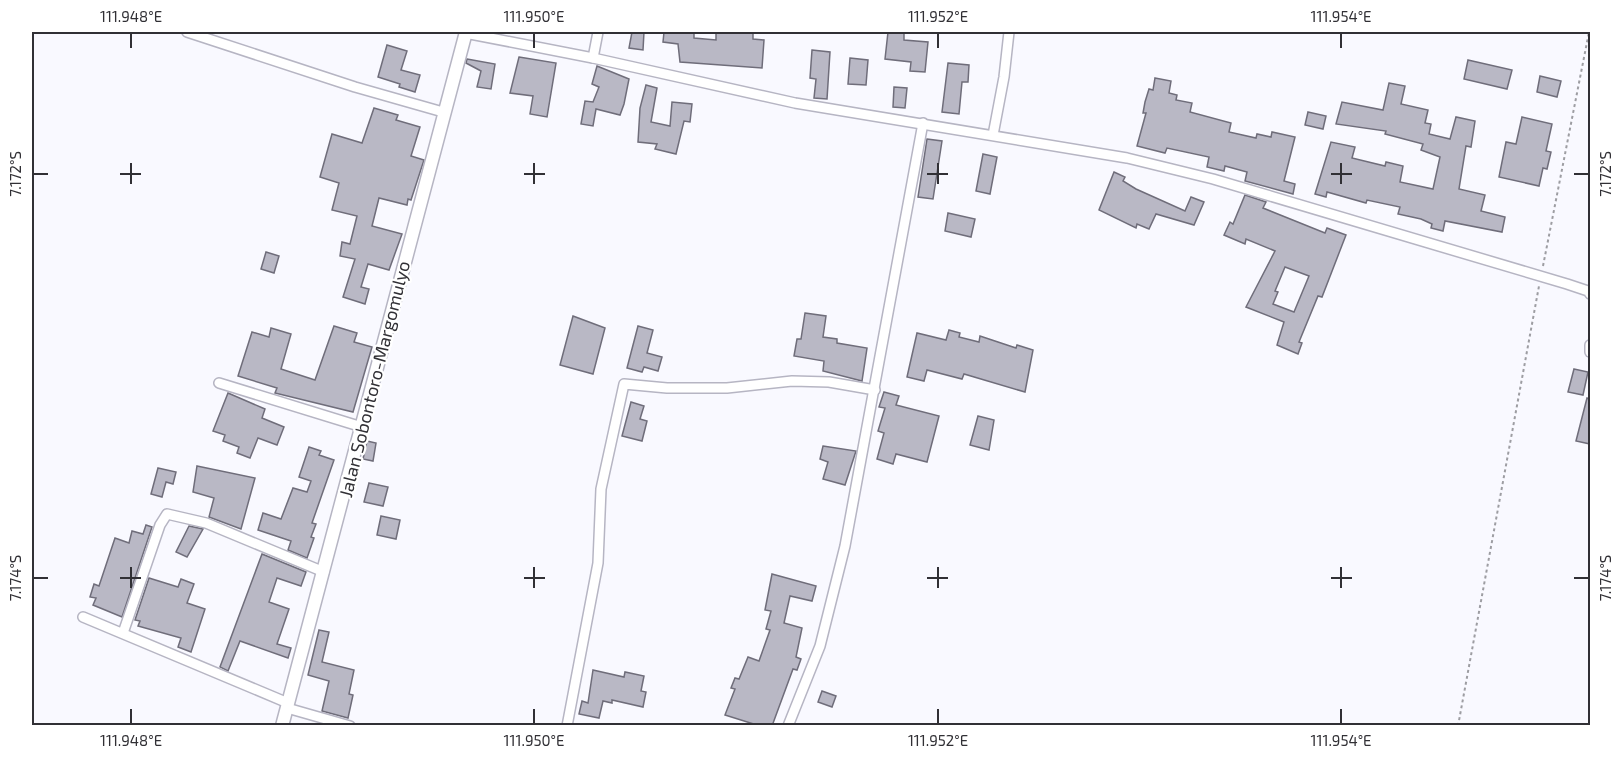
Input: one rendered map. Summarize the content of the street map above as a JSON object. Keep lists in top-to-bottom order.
{
  "streets": {
    "street": ["Jalan Sobontoro-Margomulyo"]
  },
  "coordinates": [
    "111.948°E",
    "111.950°E",
    "111.952°E",
    "111.954°E",
    "7.172°S",
    "7.174°S"
  ]
}
